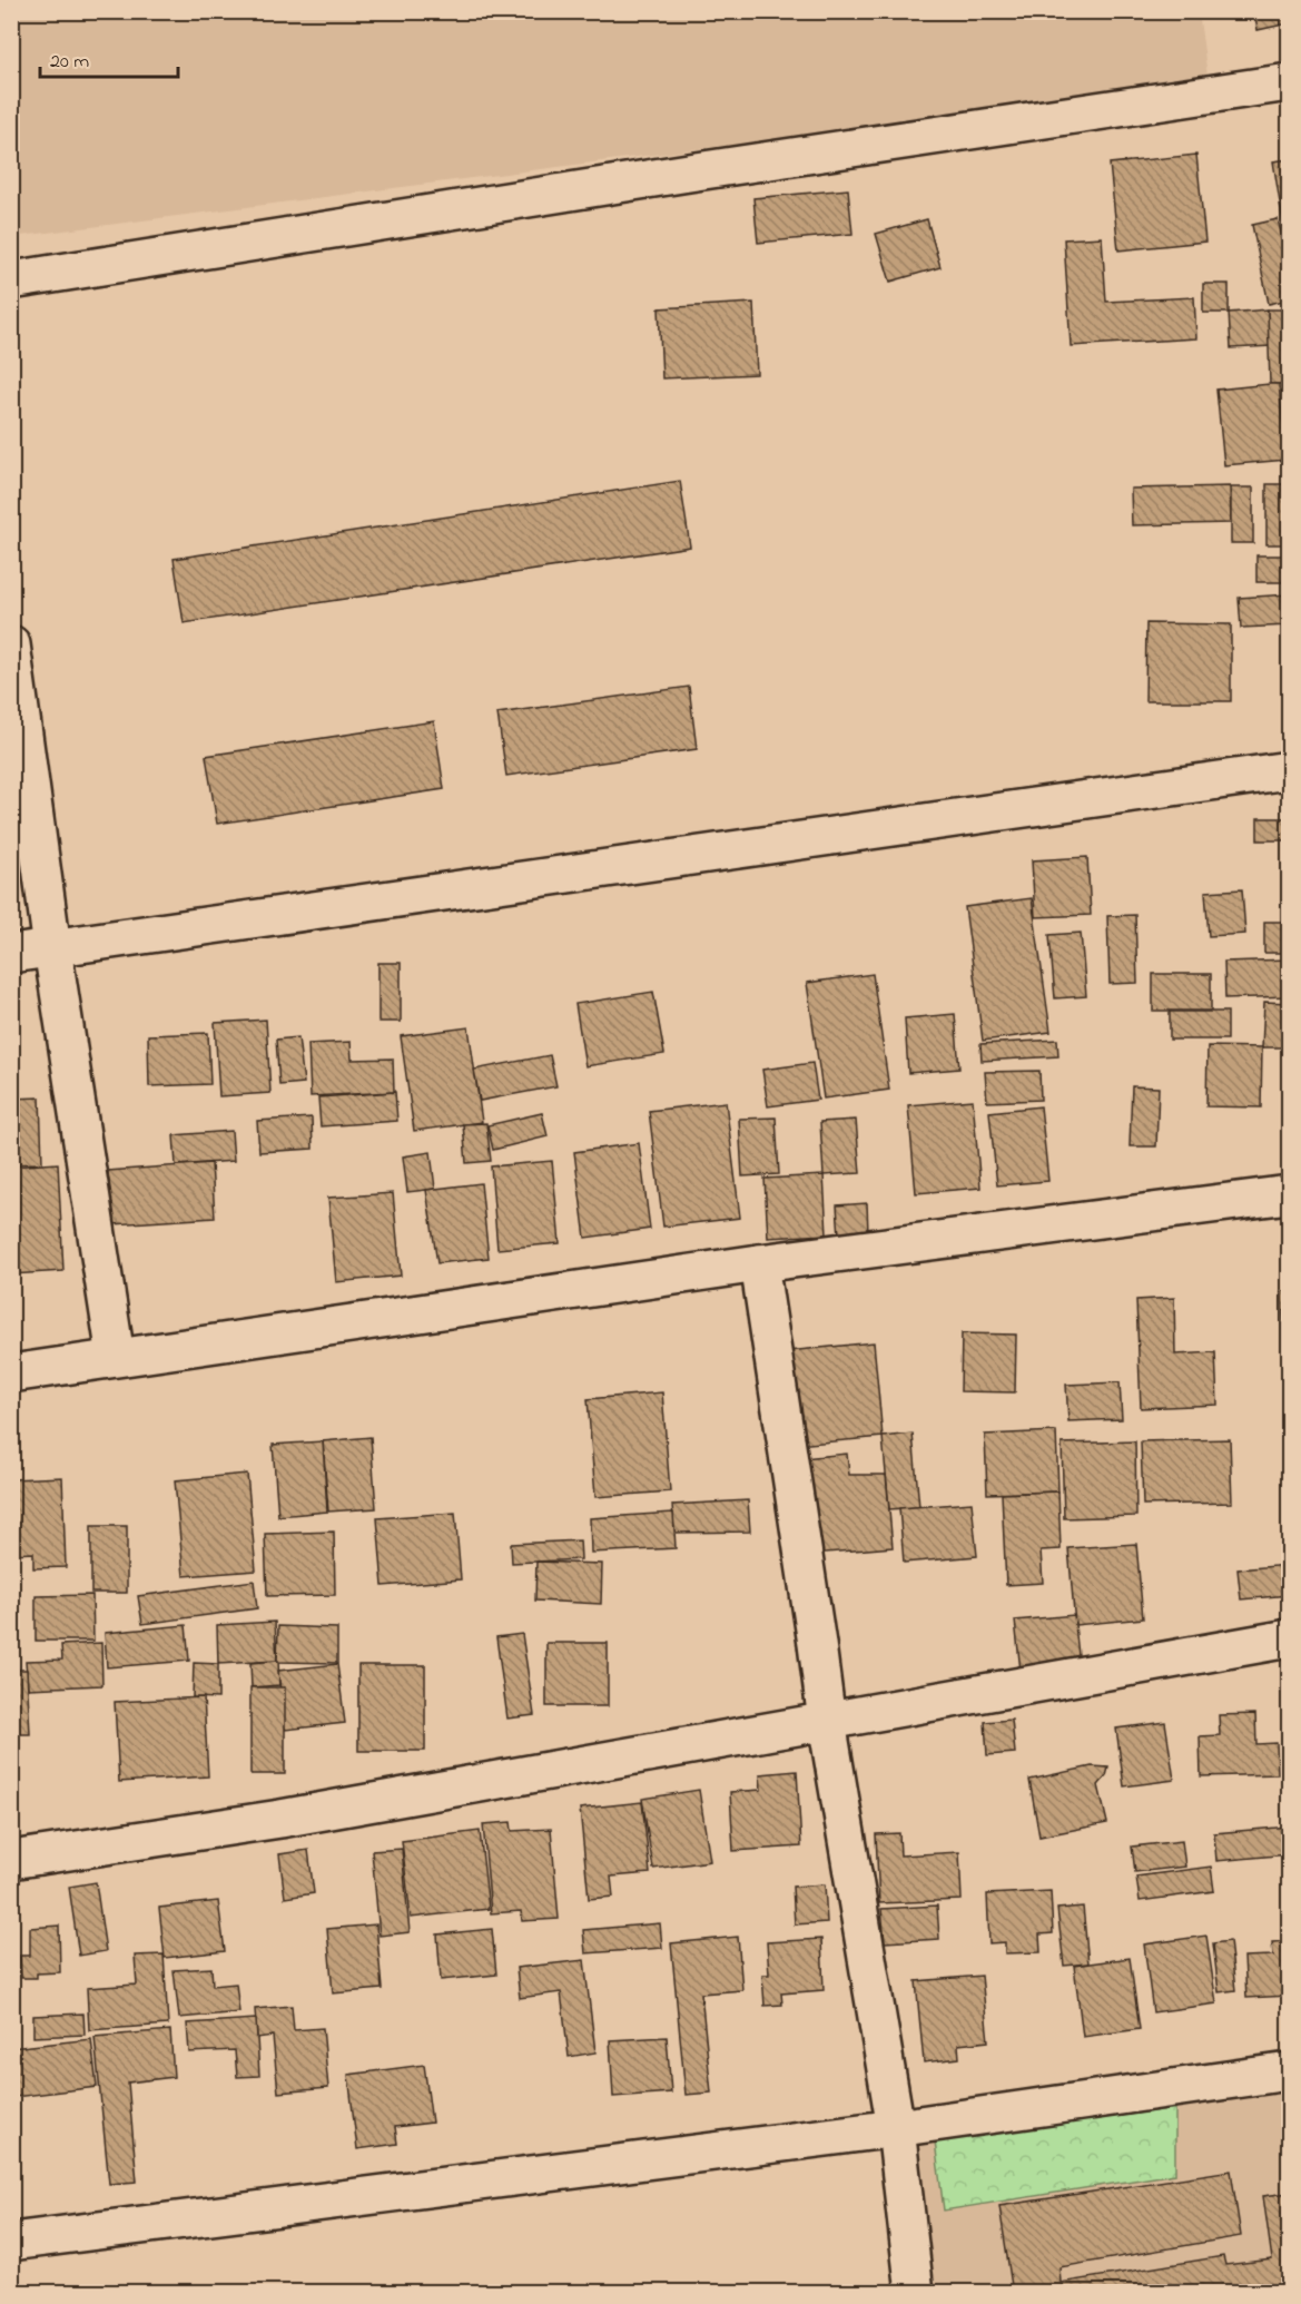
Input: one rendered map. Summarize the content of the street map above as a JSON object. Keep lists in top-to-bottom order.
{
  "scale_bar": "20 m"
}
